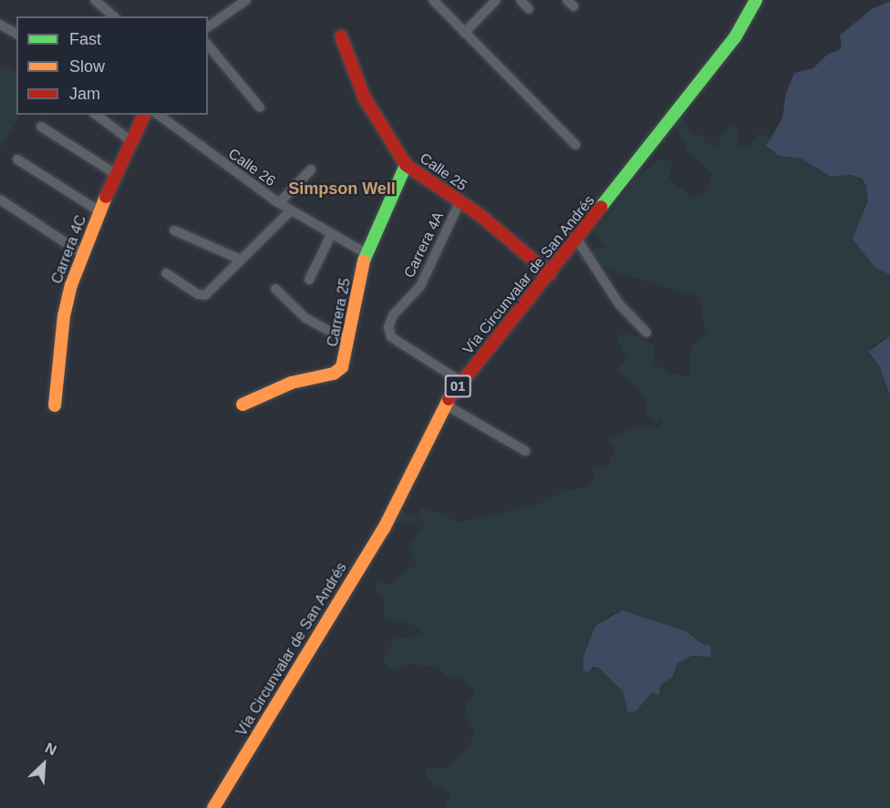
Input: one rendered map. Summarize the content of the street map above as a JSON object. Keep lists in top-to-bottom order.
{
  "streets": {
    "main road": [
      "Calle 25",
      "Carrera 4C",
      "Vía Circunvalar de San Andrés",
      "Carrera 25",
      "01"
    ],
    "street": ["Calle 26", "Carrera 4A"]
  },
  "crossings": [
    ["Calle 26", "Carrera 25"],
    ["Calle 25", "Carrera 4A"],
    ["Calle 25", "Vía Circunvalar de San Andrés"],
    ["Calle 25", "Carrera 25"],
    ["Carrera 4A", "Vía Circunvalar de San Andrés"]
  ],
  "districts": ["Simpson Well"],
  "legend": ["Fast", "Slow", "Jam"],
  "north": "top right"
}
